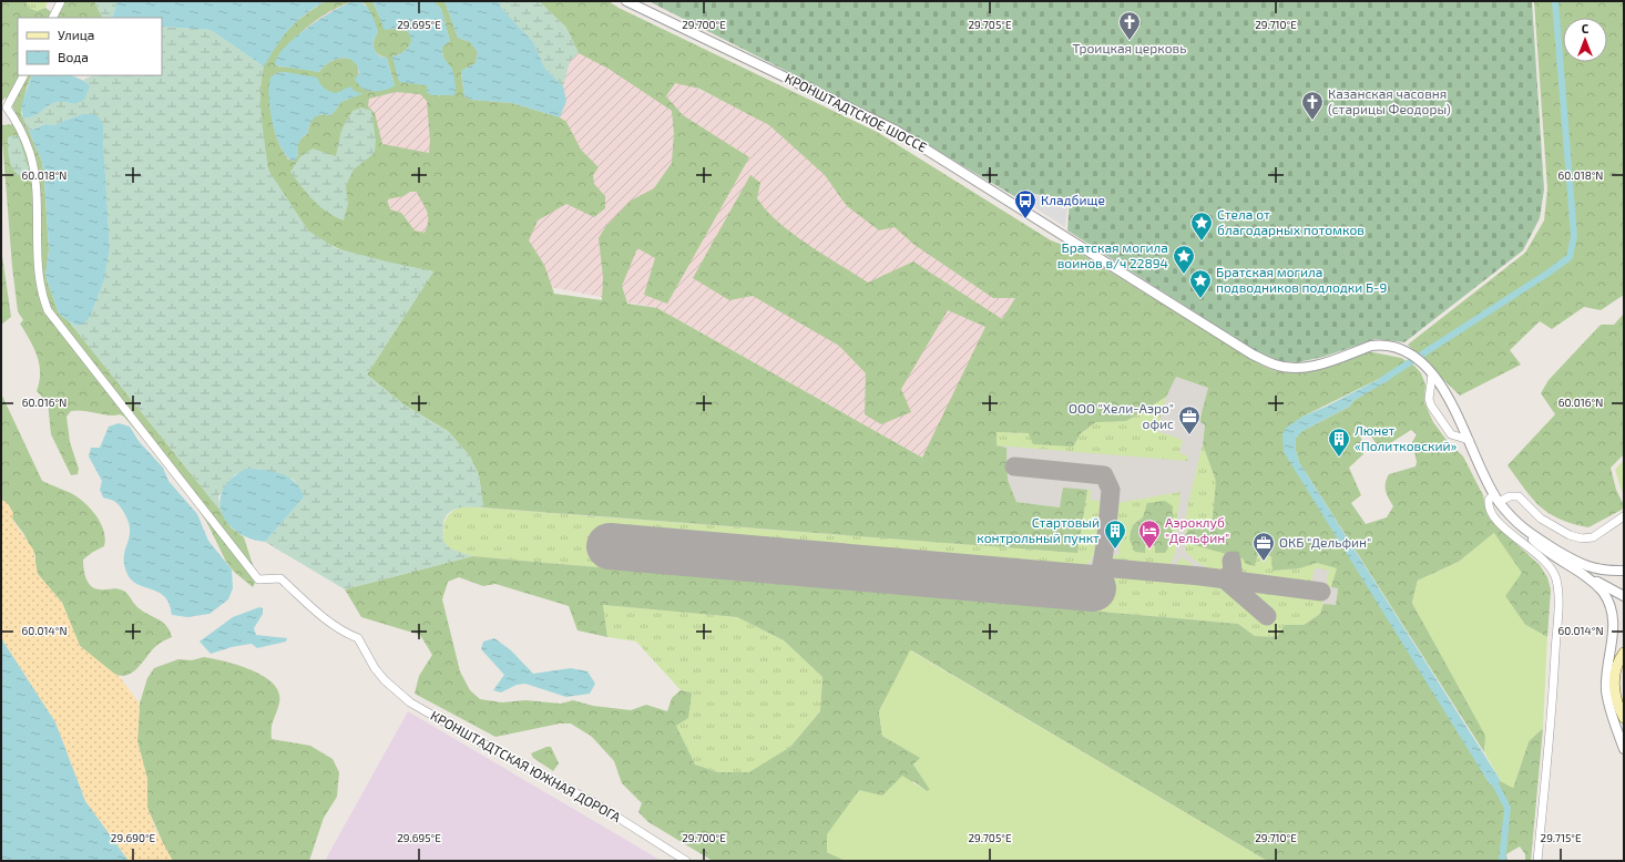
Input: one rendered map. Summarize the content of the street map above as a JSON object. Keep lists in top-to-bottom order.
{
  "streets": {
    "street": ["КРОНШТАДТСКОЕ ШОССЕ", "КРОНШТАДТСКАЯ ЮЖНАЯ ДОРОГА"]
  },
  "places": {
    "church": ["Троицкая церковь", "Казанская часовня (старицы Феодоры)"],
    "bus stop": ["Кладбище"],
    "place": ["Стела от благодарных потомков", "Братская могила воинов в/ч 22894", "Братская могила подводников подлодки Б-9"],
    "office": ["ООО \"Хели-Аэро\" офис", "ОКБ \"Дельфин\""],
    "building": ["Люнет «Политковский»", "Стартовый контрольный пункт"],
    "hotel": ["Аэроклуб \"Дельфин\""]
  },
  "legend": ["Улица", "Вода"],
  "north": "top",
  "coordinates": [
    "29.695°E",
    "29.700°E",
    "29.705°E",
    "29.710°E",
    "60.018°N",
    "60.016°N",
    "60.014°N",
    "29.690°E",
    "29.715°E"
  ]
}
